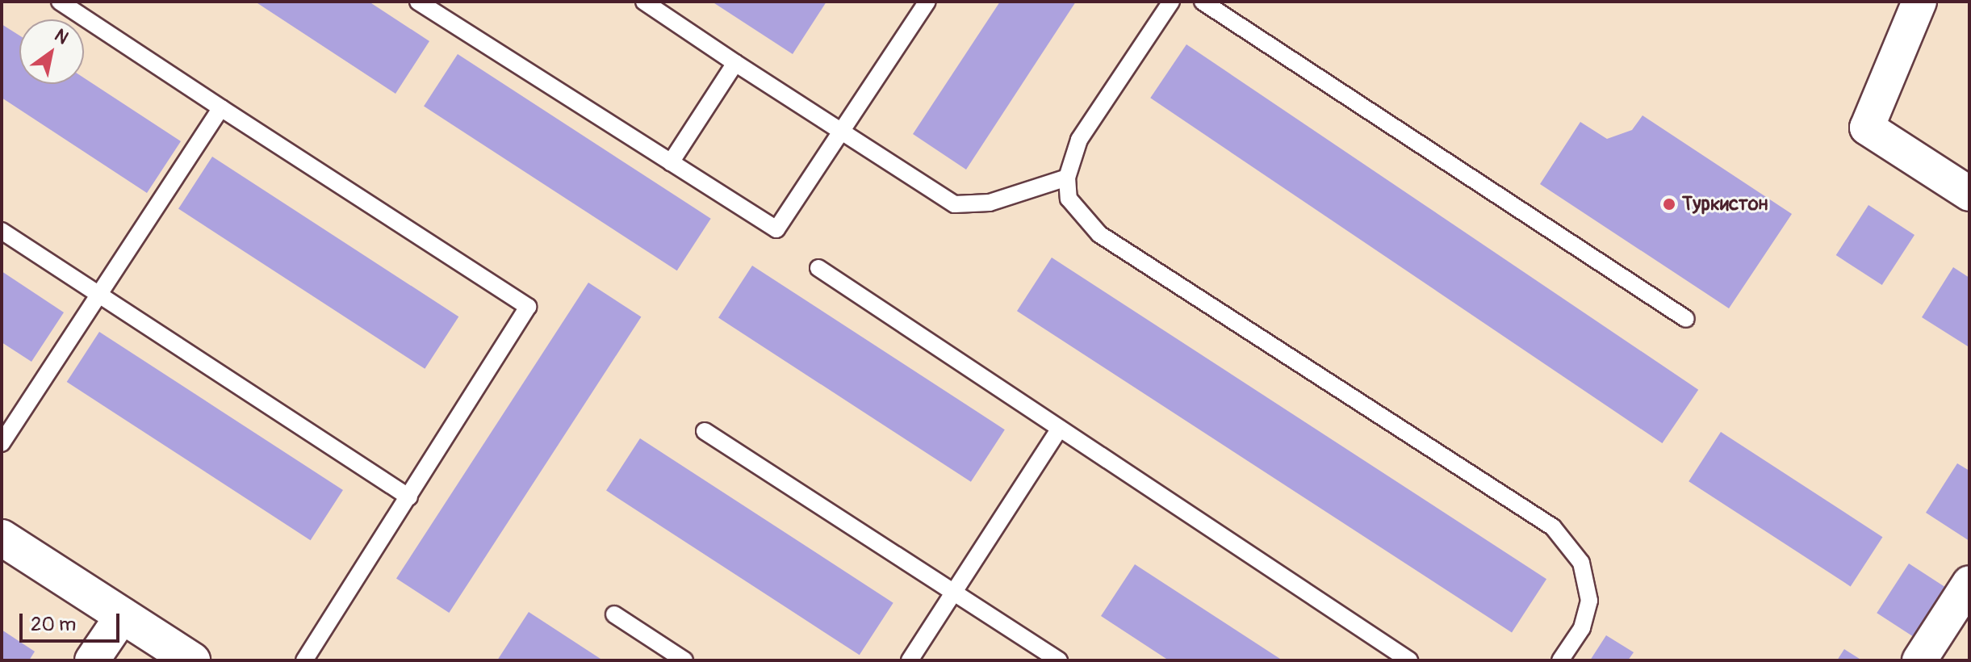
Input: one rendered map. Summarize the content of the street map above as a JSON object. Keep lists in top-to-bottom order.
{
  "places": ["Туркистон"],
  "scale_bar": "20 m",
  "north": "top right"
}
